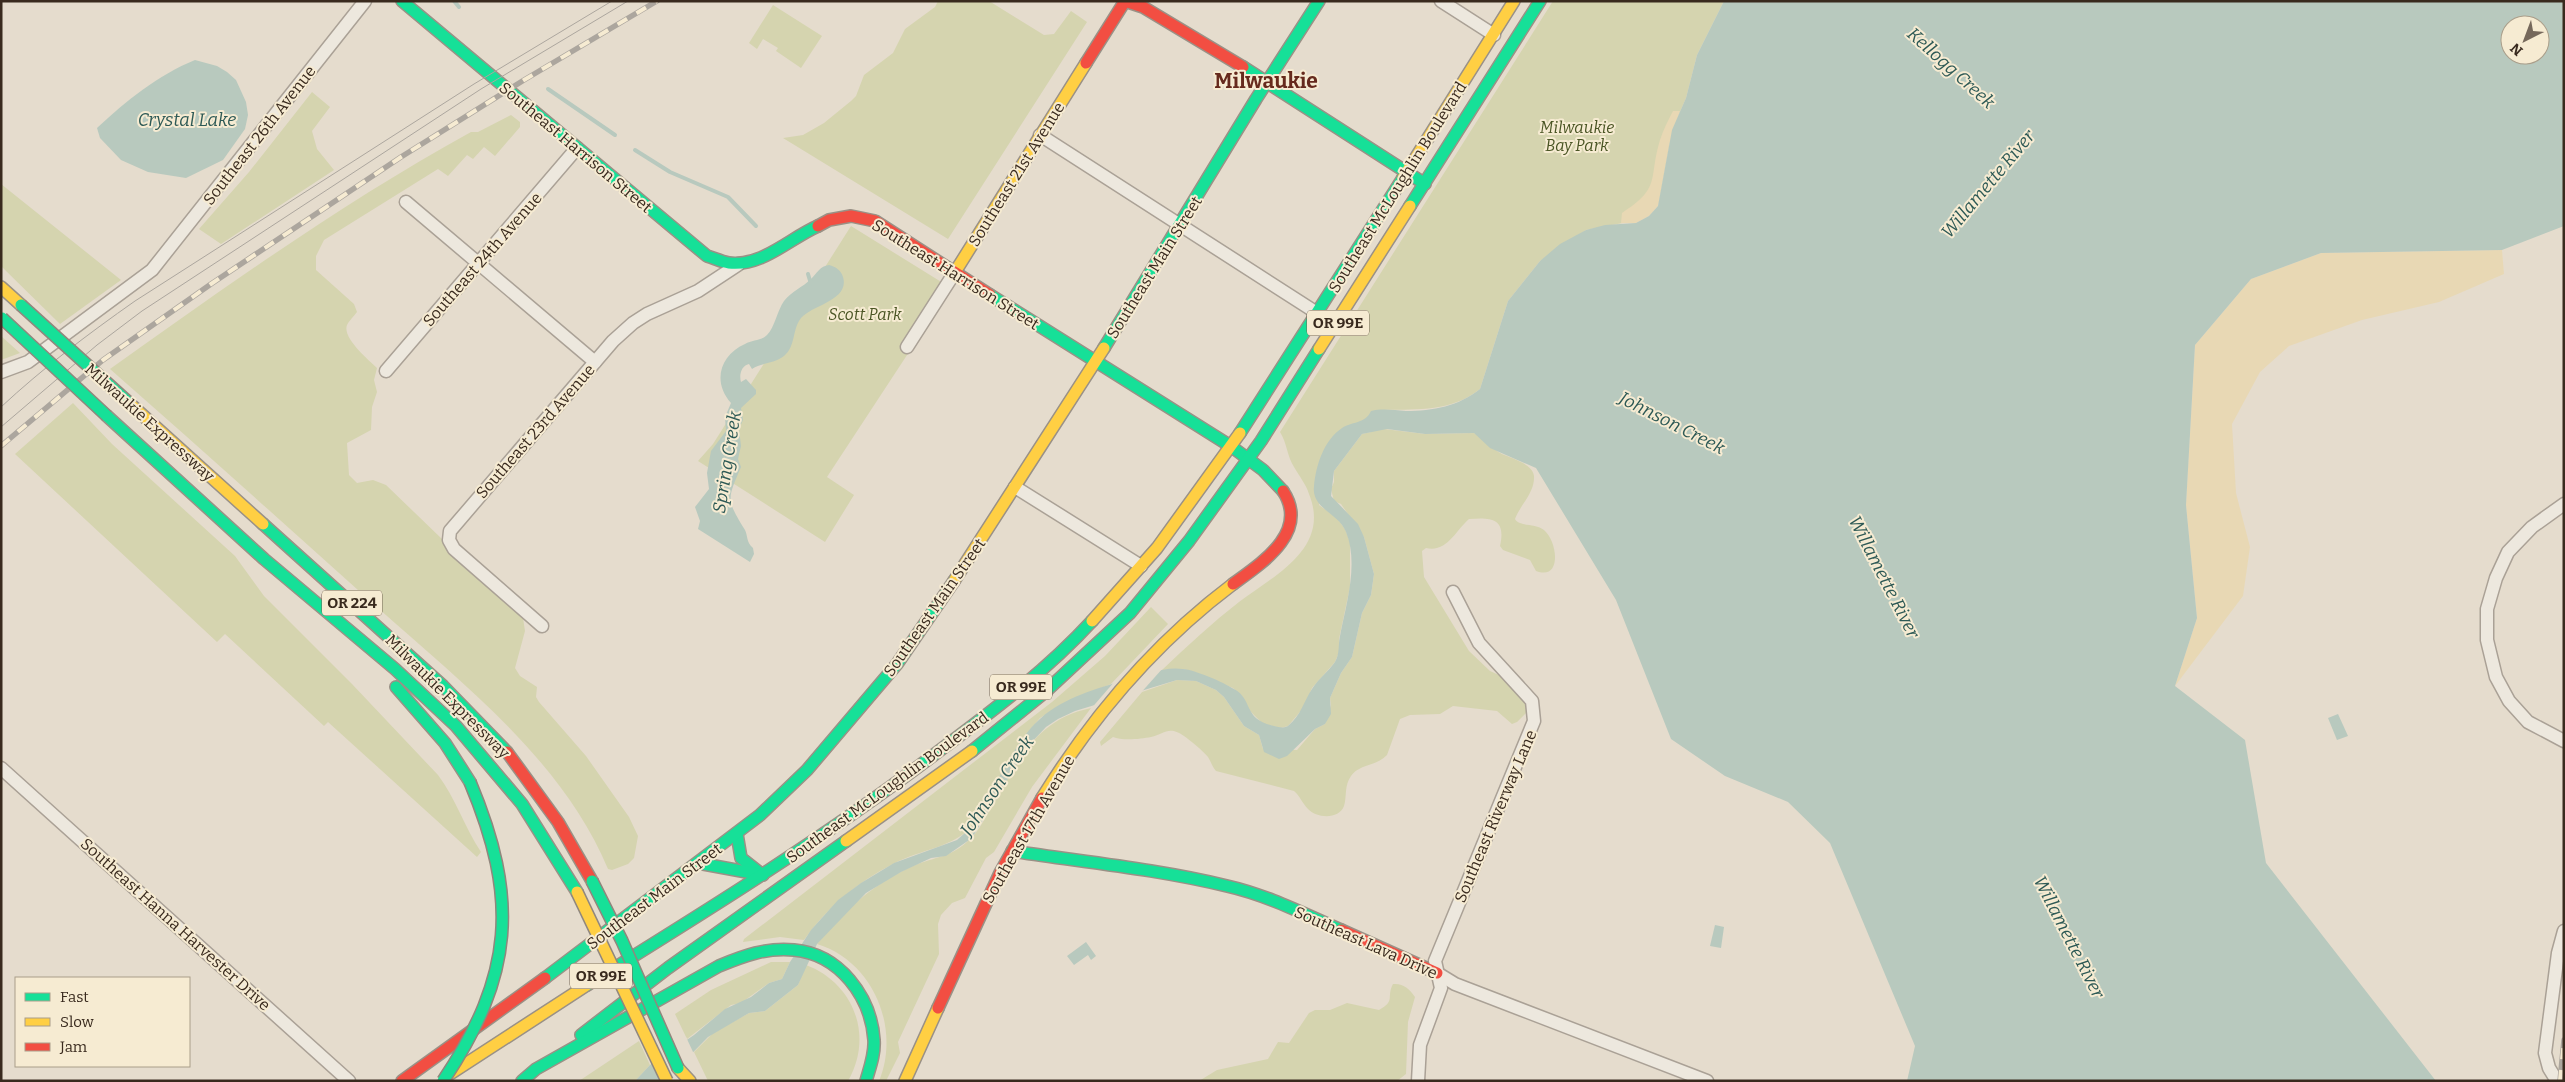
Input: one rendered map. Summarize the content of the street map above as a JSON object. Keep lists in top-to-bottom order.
{
  "streets": {
    "main road": [
      "Southeast Harrison Street",
      "Southeast 21st Avenue",
      "Southeast McLoughlin Boulevard",
      "Southeast Main Street",
      "OR 99E",
      "Milwaukie Expressway",
      "OR 224",
      "Southeast 17th Avenue",
      "Southeast Lava Drive"
    ],
    "street": [
      "Southeast 26th Avenue",
      "Southeast 24th Avenue",
      "Southeast 23rd Avenue",
      "Southeast Riverway Lane",
      "Southeast Hanna Harvester Drive"
    ]
  },
  "crossings": [
    ["Southeast Harrison Street", "Southeast 21st Avenue"],
    ["Southeast Harrison Street", "Southeast McLoughlin Boulevard"],
    ["Southeast Harrison Street", "Southeast 24th Avenue"],
    ["Southeast Harrison Street", "Southeast Main Street"],
    ["Southeast Harrison Street", "Southeast 23rd Avenue"],
    ["Southeast Harrison Street", "Southeast 17th Avenue"],
    ["Southeast McLoughlin Boulevard", "Southeast 17th Avenue"],
    ["Southeast Riverway Lane", "Southeast Lava Drive"],
    ["Southeast 17th Avenue", "Southeast Lava Drive"]
  ],
  "districts": ["Milwaukie"],
  "water": [
    "Kellogg Creek",
    "Crystal Lake",
    "Willamette River",
    "Johnson Creek",
    "Spring Creek"
  ],
  "parks": ["Milwaukie Bay Park", "Scott Park"],
  "legend": ["Fast", "Slow", "Jam"],
  "north": "bottom left"
}
